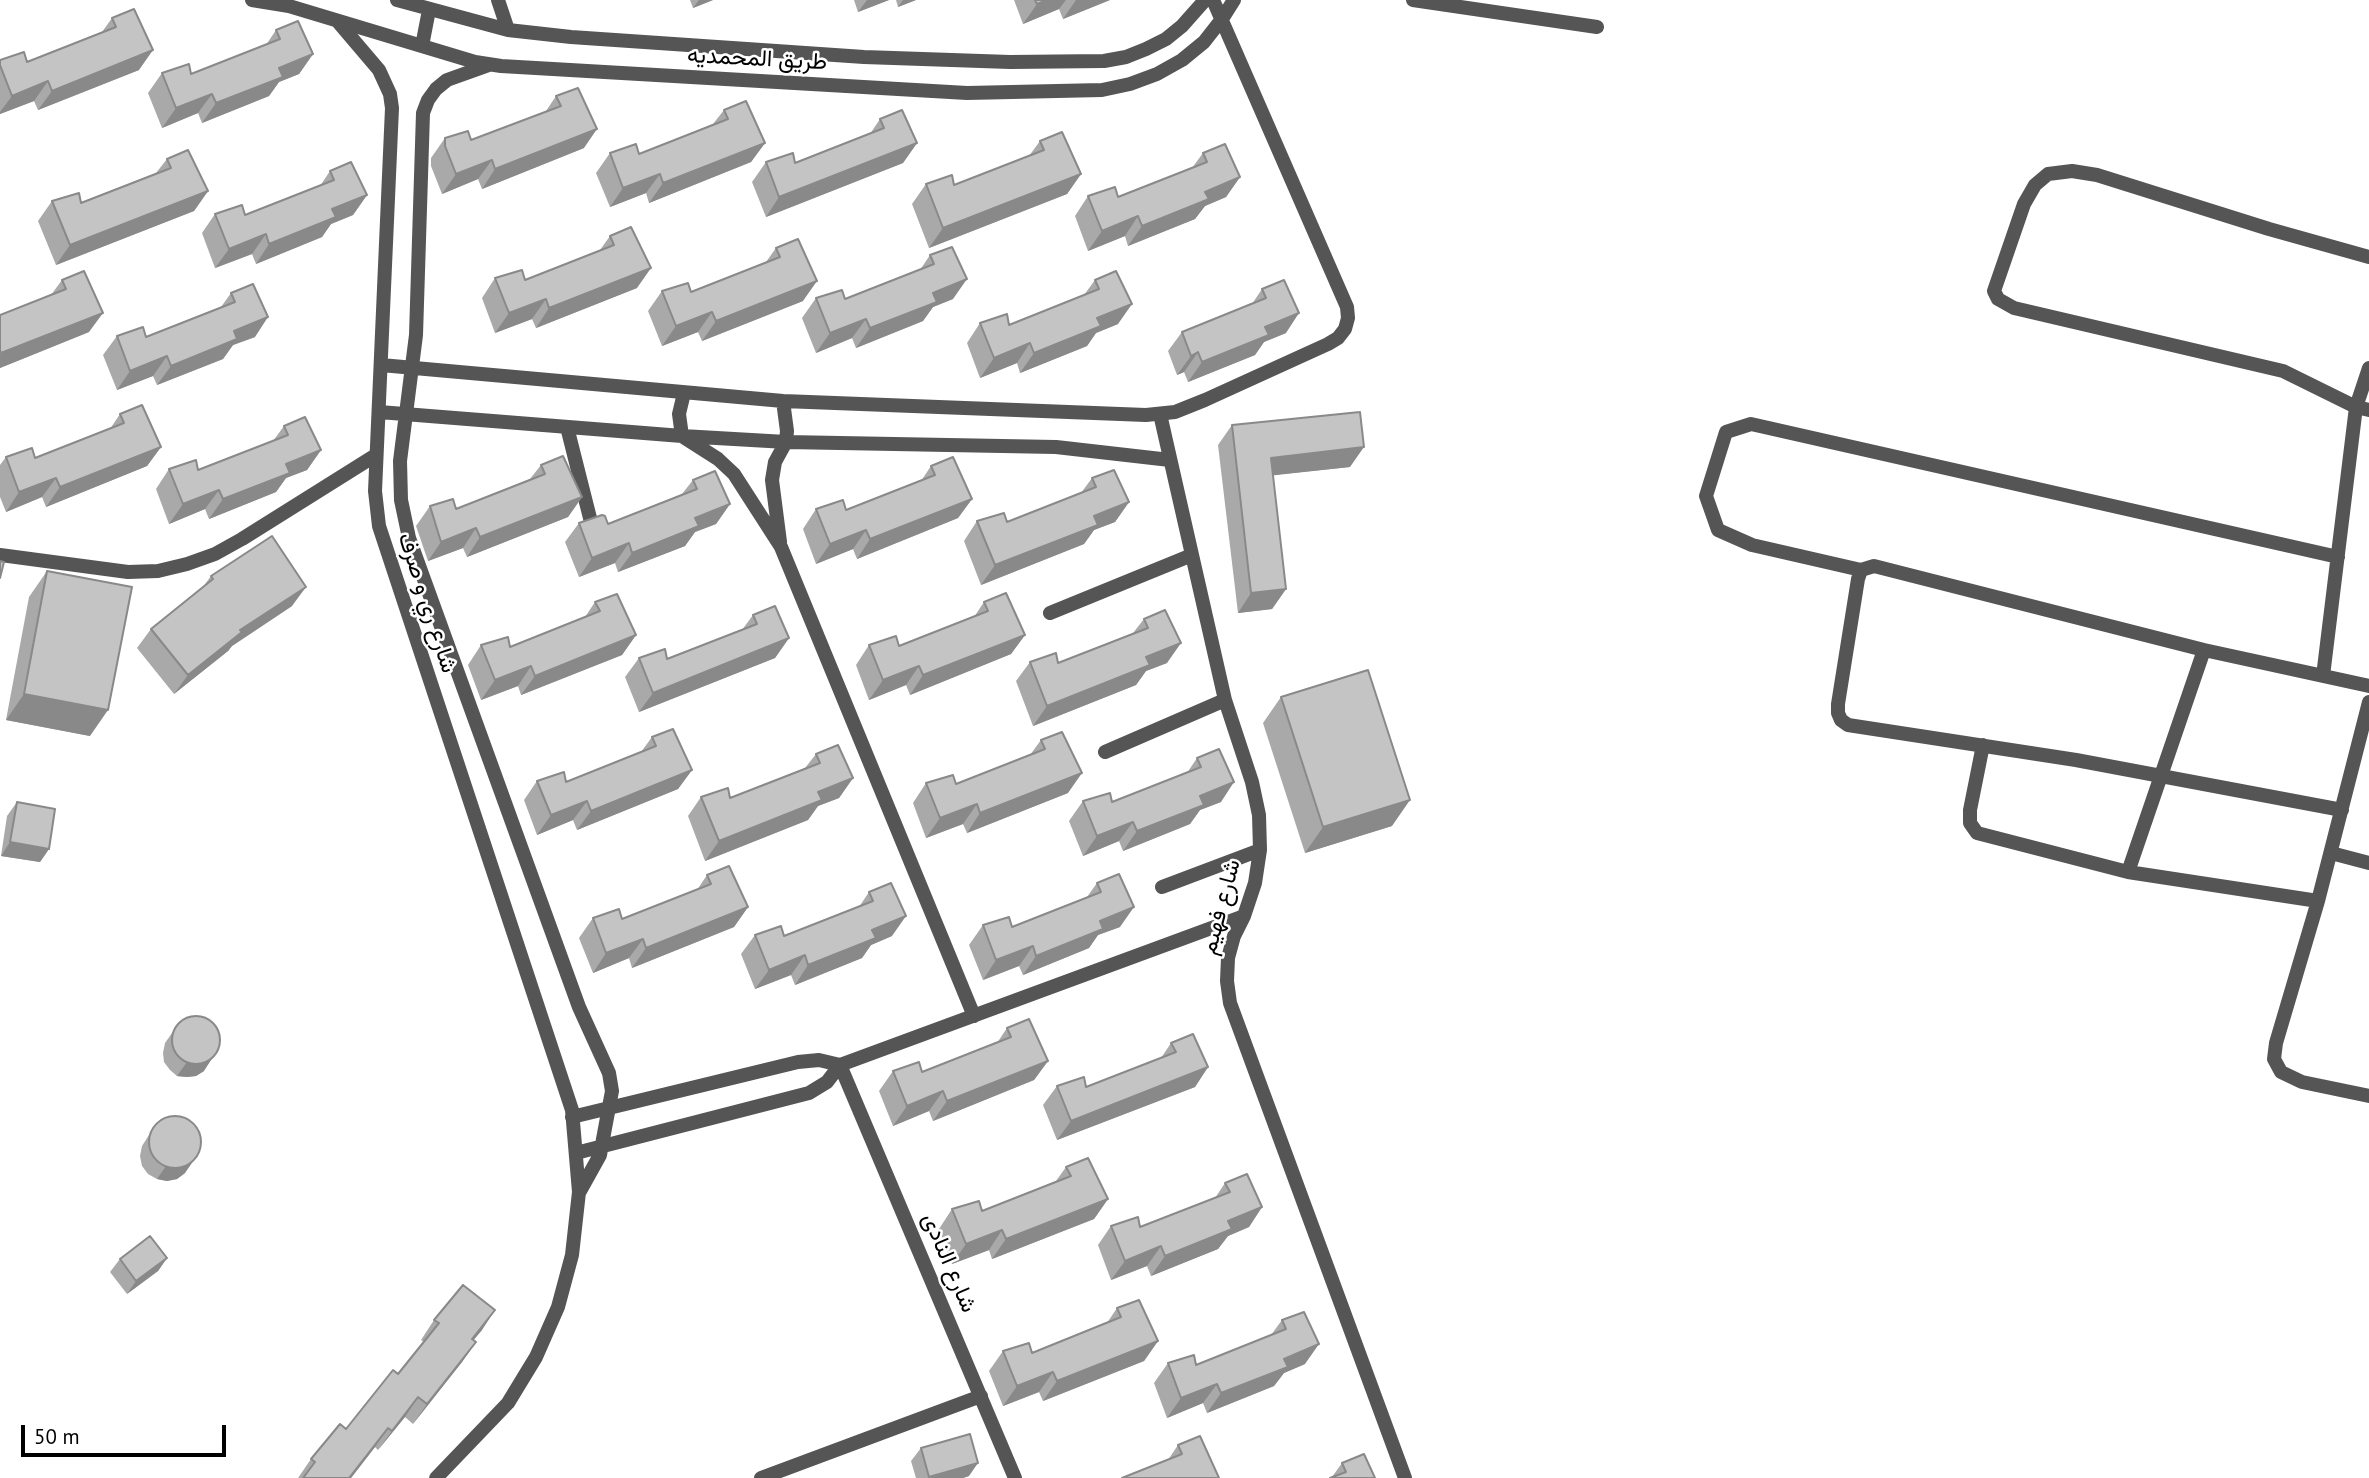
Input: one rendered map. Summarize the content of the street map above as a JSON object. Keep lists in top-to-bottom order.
{
  "streets": {
    "street": [
      "طريق المحمديه",
      "شارع ري و صرف",
      "شارع فهيم",
      "شارع النادى"
    ]
  },
  "crossings": [
    ["طريق المحمديه", "شارع ري و صرف"]
  ],
  "scale_bar": "50 m"
}
